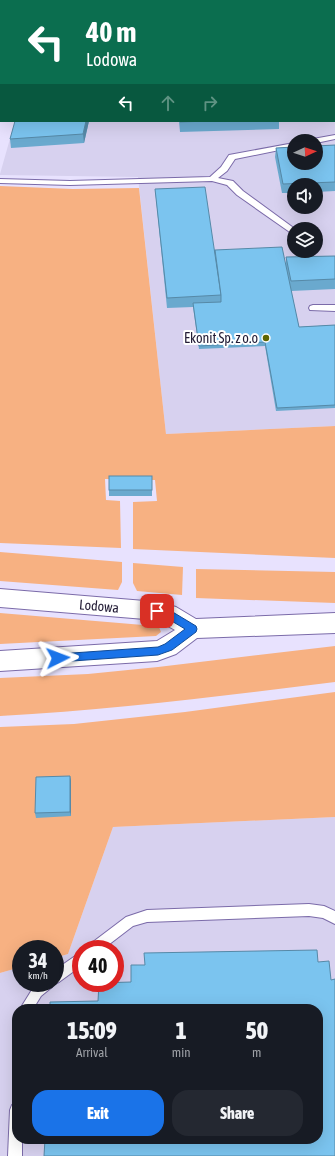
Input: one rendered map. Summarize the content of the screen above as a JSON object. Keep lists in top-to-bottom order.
{
  "streets": {
    "street": ["Lodowa"]
  },
  "places": ["Ekonit Sp. z o.o"],
  "north": "right",
  "page": {
    "turn": ["40 m", "Lodowa"],
    "speed": "34 km/h",
    "limit": "40",
    "eta": [
      "15:09",
      "Arrival",
      "1",
      "min",
      "50",
      "m"
    ],
    "buttons": ["Exit", "Share"]
  }
}
